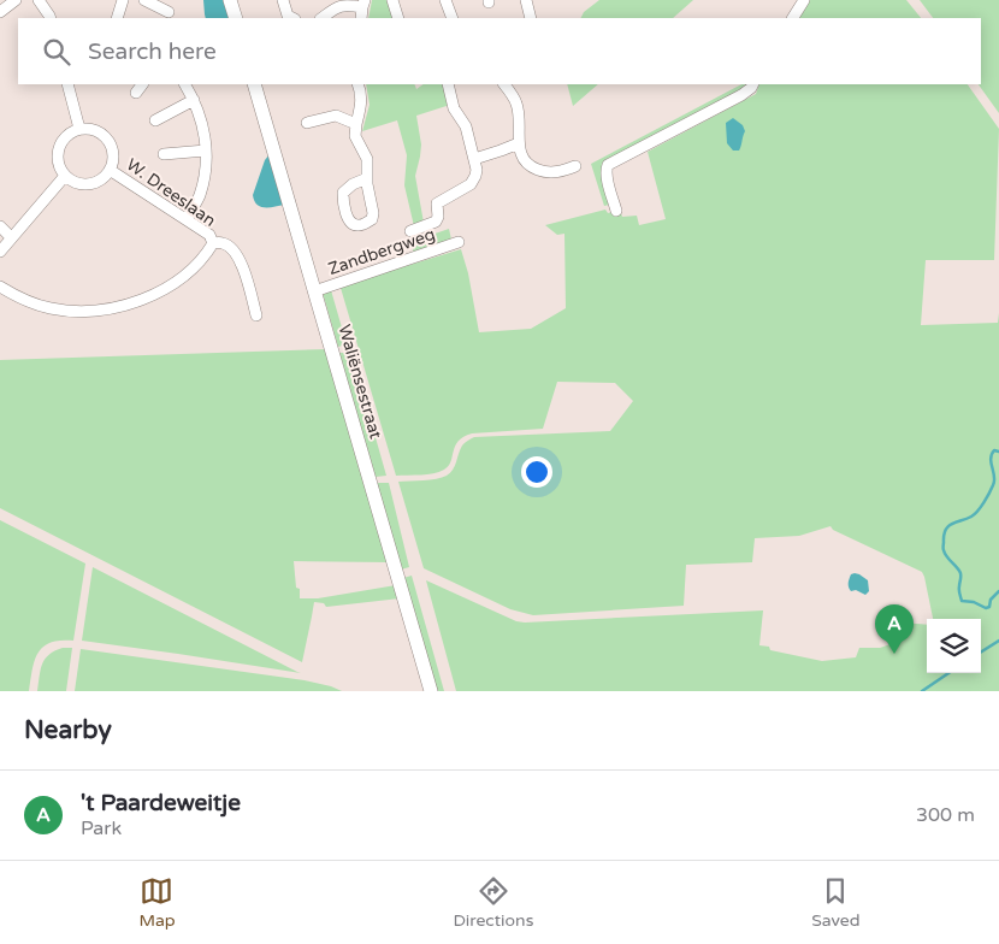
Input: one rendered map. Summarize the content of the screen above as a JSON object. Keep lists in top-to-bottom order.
{
  "streets": {
    "street": ["W. Dreeslaan", "Zandbergweg", "Waliënsestraat"]
  },
  "crossings": [
    ["Zandbergweg", "Waliënsestraat"]
  ],
  "page": {
    "search": "Search here",
    "pins": "A",
    "heading": "Nearby",
    "list": [
      {
        "mark": "A",
        "name": "'t Paardeweitje",
        "note": "Park",
        "value": "300 m"
      }
    ],
    "nav": ["Map", "Directions", "Saved"]
  }
}
